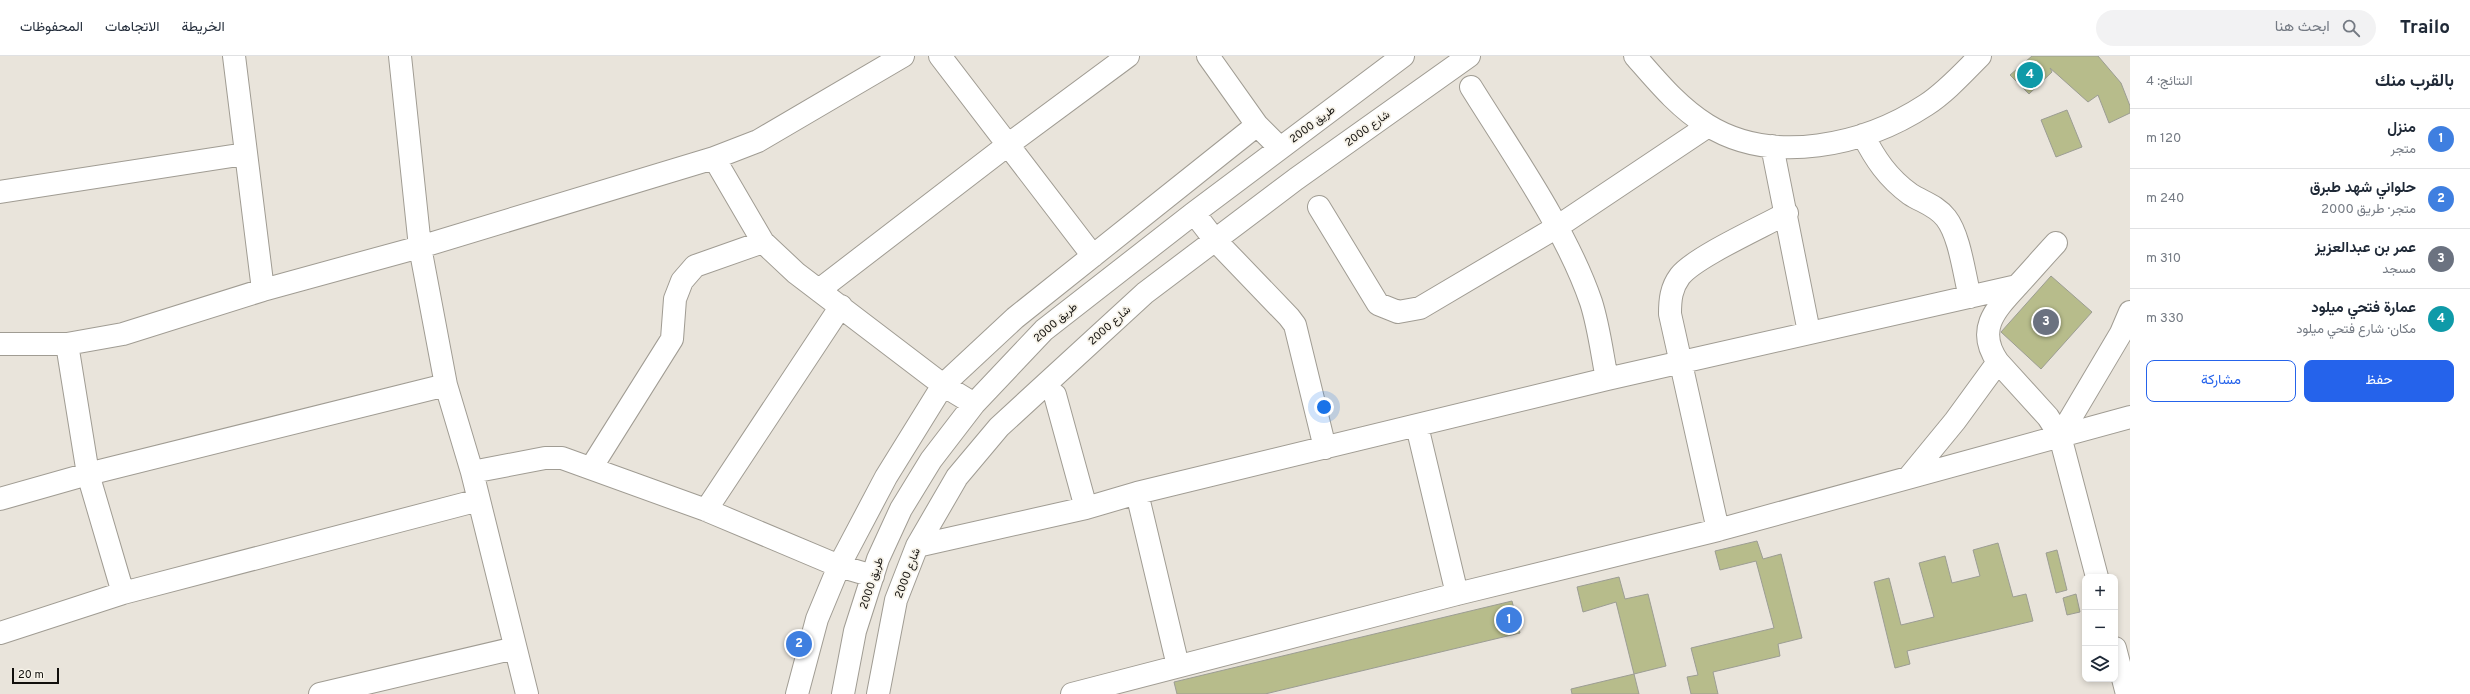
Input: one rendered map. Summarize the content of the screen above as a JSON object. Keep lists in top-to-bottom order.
{
  "streets": {
    "street": ["طريق 2000", "شارع 2000"]
  },
  "scale_bar": "20 m",
  "page": {
    "header": "Trailo",
    "search": "ابحث هنا",
    "nav": ["الخريطة", "الاتجاهات", "المحفوظات"],
    "heading": ["بالقرب منك", "النتائج: 4"],
    "pins": [
      "4",
      "3",
      "1",
      "2"
    ],
    "list": [
      {
        "mark": "1",
        "name": "منزل",
        "note": "متجر",
        "value": "120 m"
      },
      {
        "mark": "2",
        "name": "حلواني شهد طبرق",
        "note": "متجر · طريق 2000",
        "value": "240 m"
      },
      {
        "mark": "3",
        "name": "عمر بن عبدالعزيز",
        "note": "مسجد",
        "value": "310 m"
      },
      {
        "mark": "4",
        "name": "عمارة فتحي ميلود",
        "note": "مكان · شارع فتحي ميلود",
        "value": "330 m"
      }
    ],
    "buttons": ["حفظ", "مشاركة"],
    "map_buttons": ["+", "−"],
    "scale": "20 m"
  }
}
